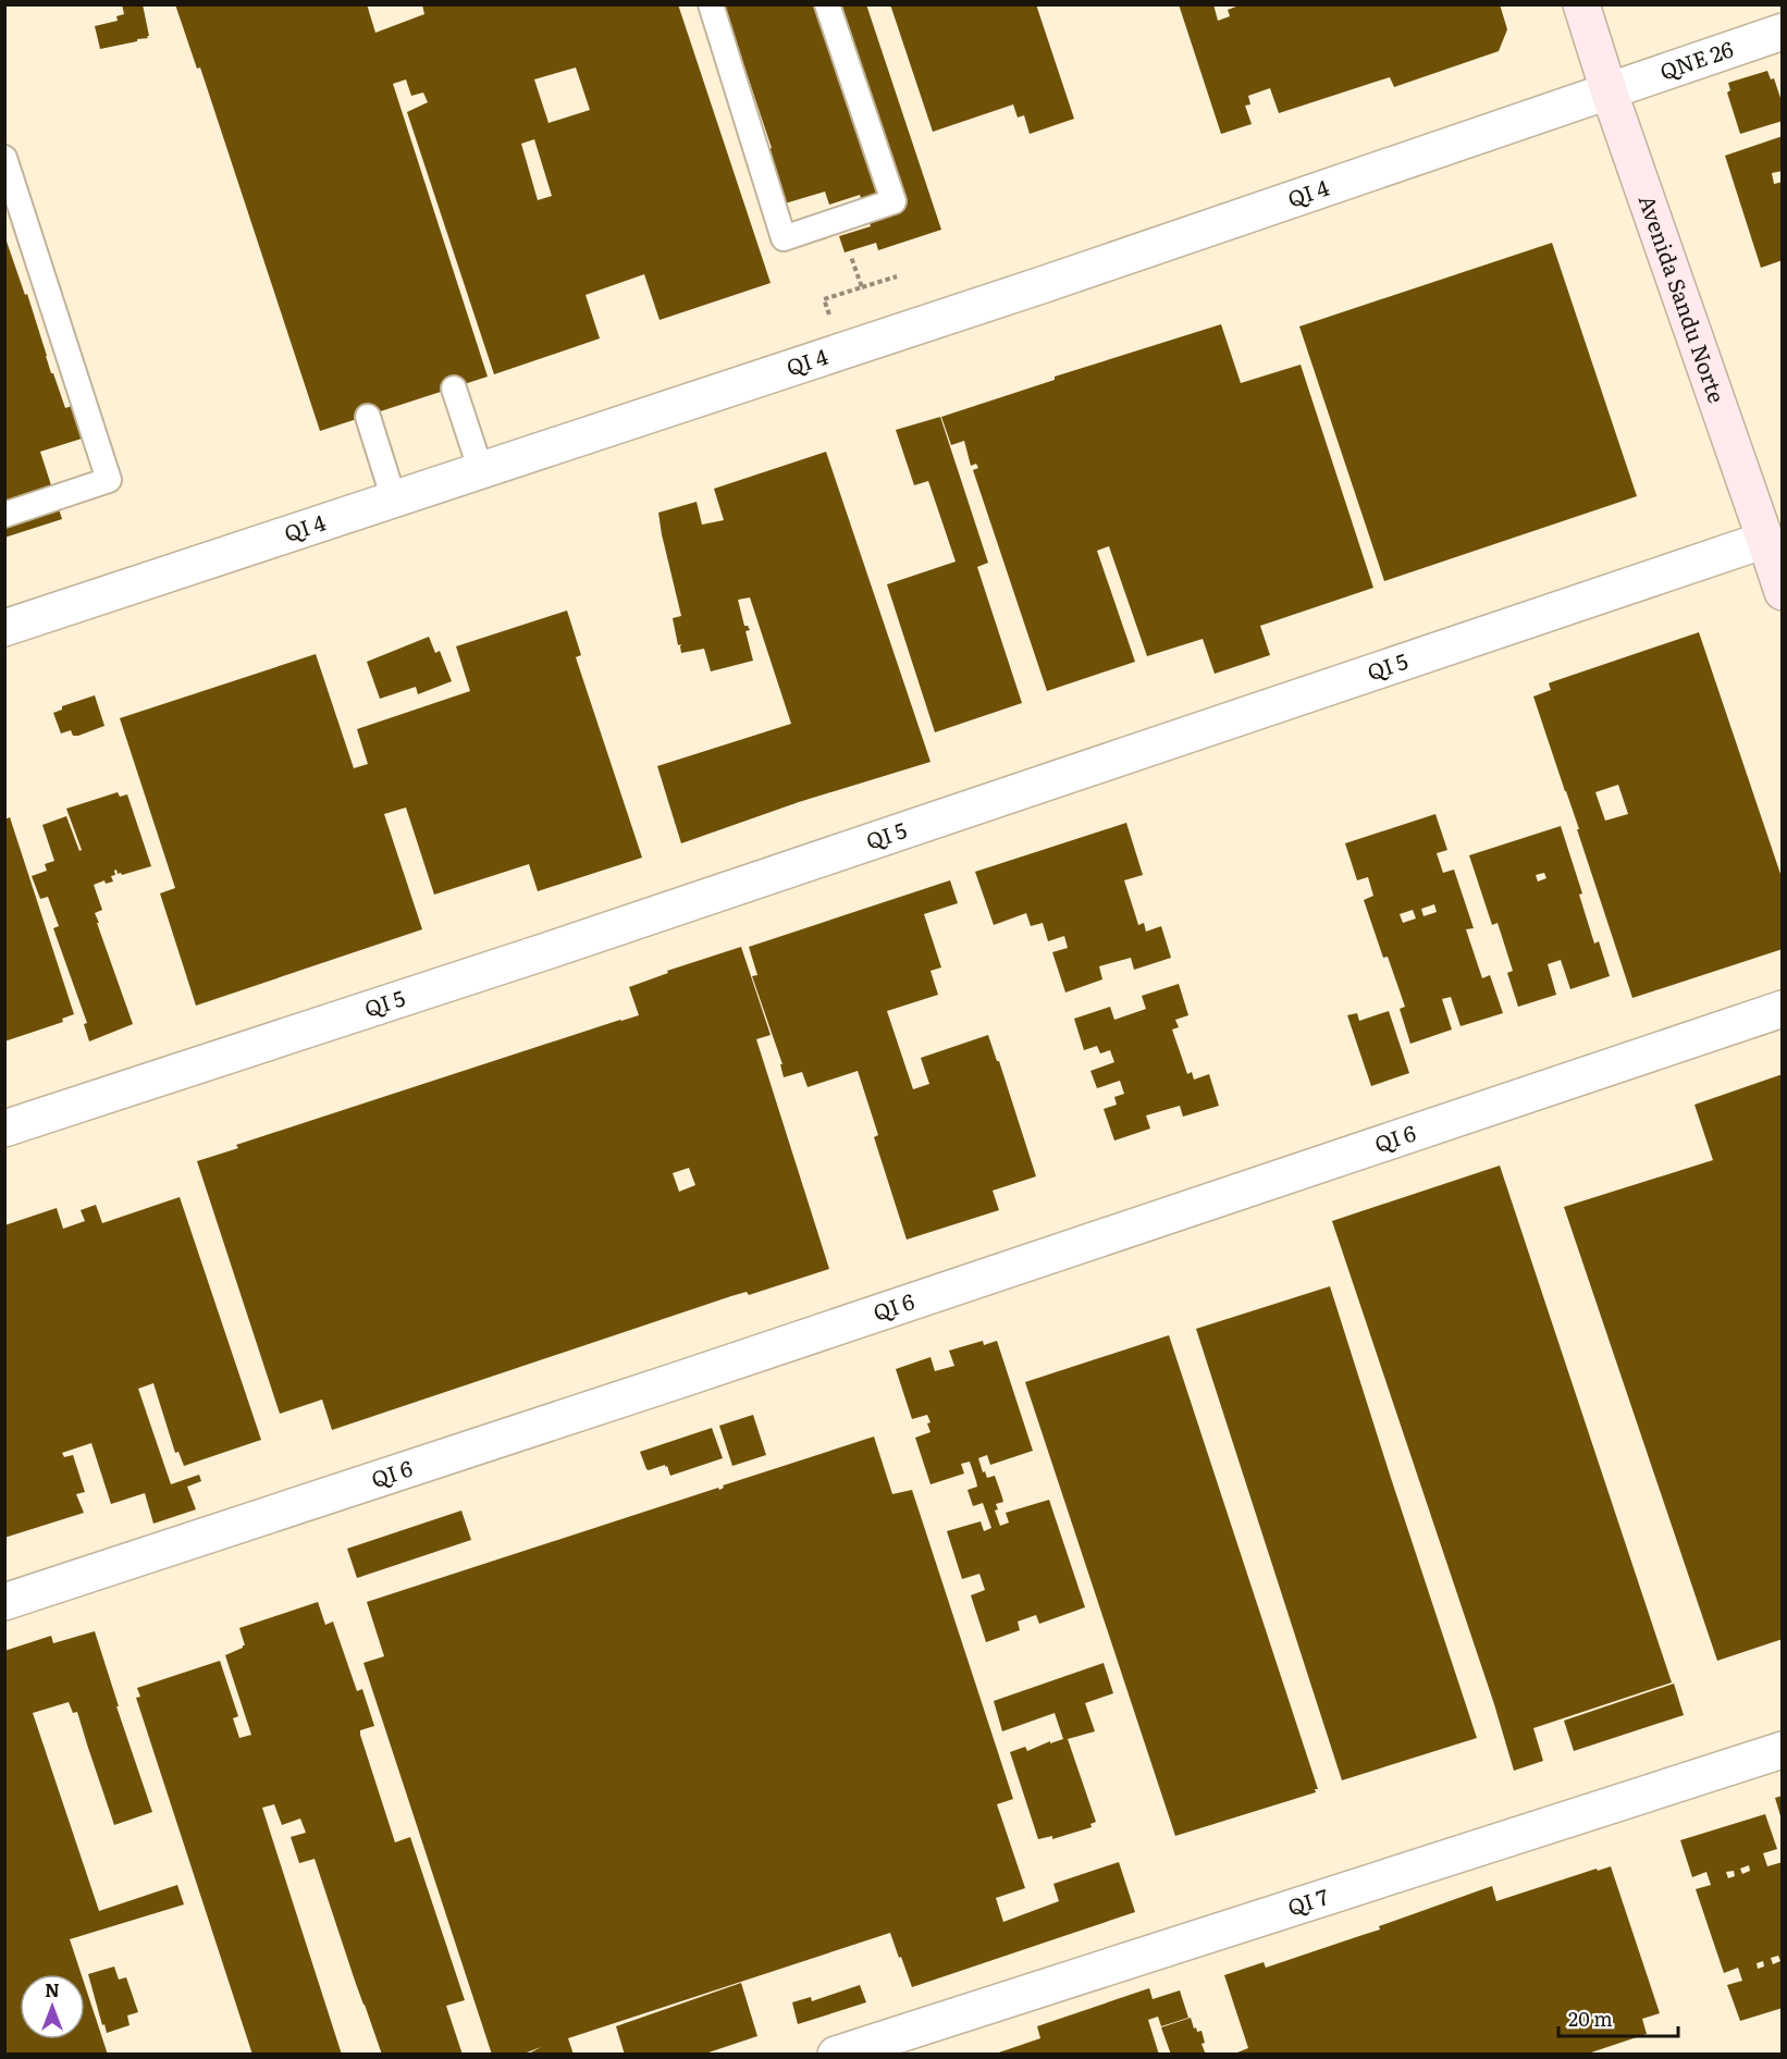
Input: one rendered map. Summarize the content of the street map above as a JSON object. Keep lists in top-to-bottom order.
{
  "streets": {
    "main road": ["Avenida Sandu Norte"],
    "street": [
      "QNE 26",
      "QI 4",
      "QI 5",
      "QI 6",
      "QI 7"
    ]
  },
  "crossings": [
    ["QNE 26", "QI 4"],
    ["QNE 26", "Avenida Sandu Norte"],
    ["QI 4", "Avenida Sandu Norte"],
    ["Avenida Sandu Norte", "QI 5"]
  ],
  "scale_bar": "20 m",
  "north": "top"
}
